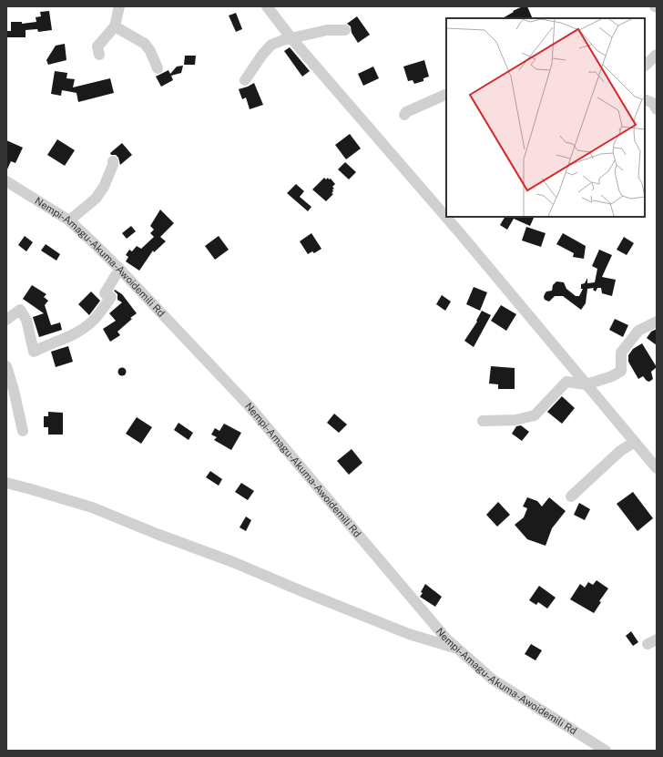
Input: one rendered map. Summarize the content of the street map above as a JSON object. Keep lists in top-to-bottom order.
{
  "streets": {
    "street": ["Nempi-Amagu-Akuma-Awoidemili Rd"]
  }
}
